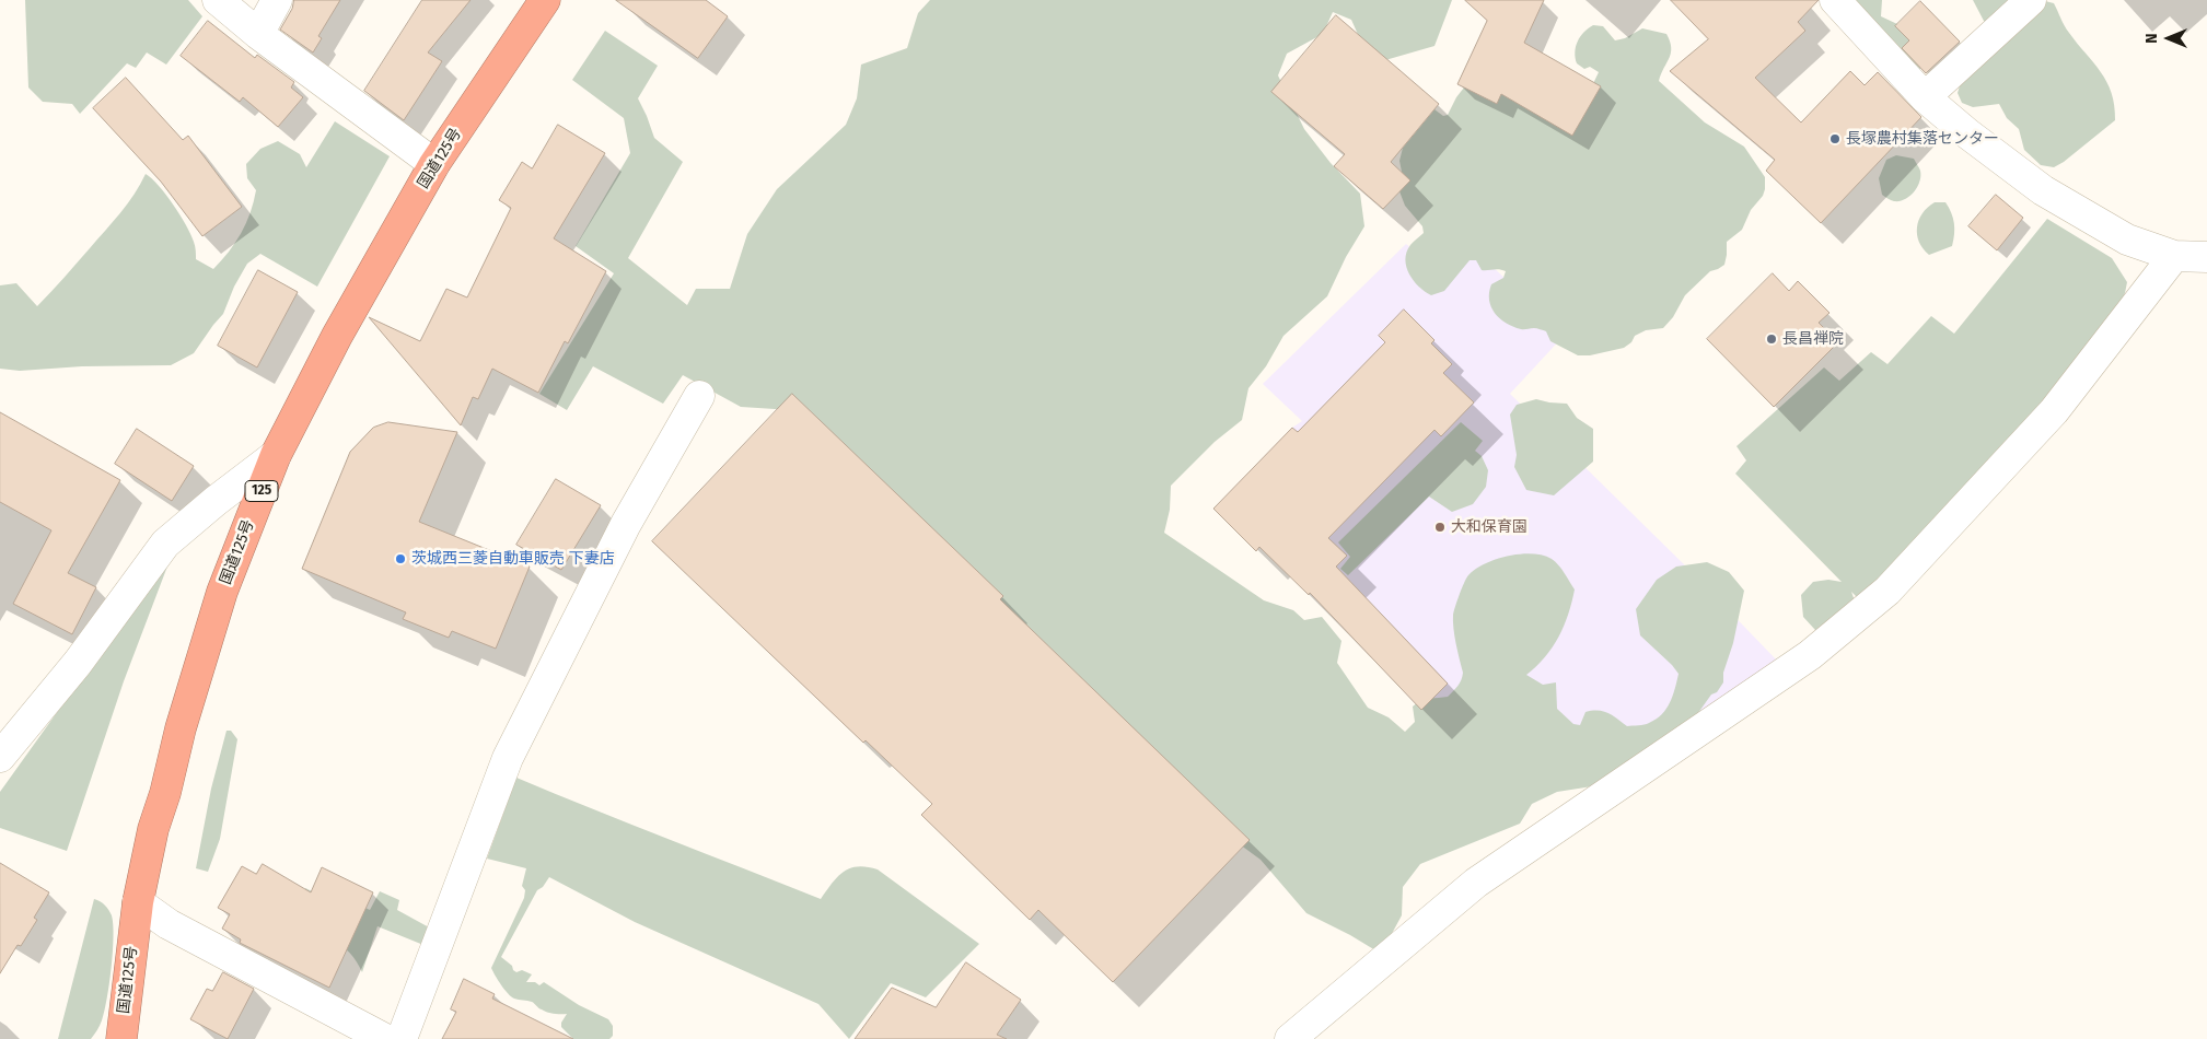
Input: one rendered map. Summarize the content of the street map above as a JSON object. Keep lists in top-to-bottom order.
{
  "streets": {
    "highway": ["国道125号", "125"]
  },
  "places": [
    "長塚農村集落センター",
    "長昌禅院",
    "大和保育園",
    "茨城西三菱自動車販売 下妻店"
  ],
  "north": "left"
}
